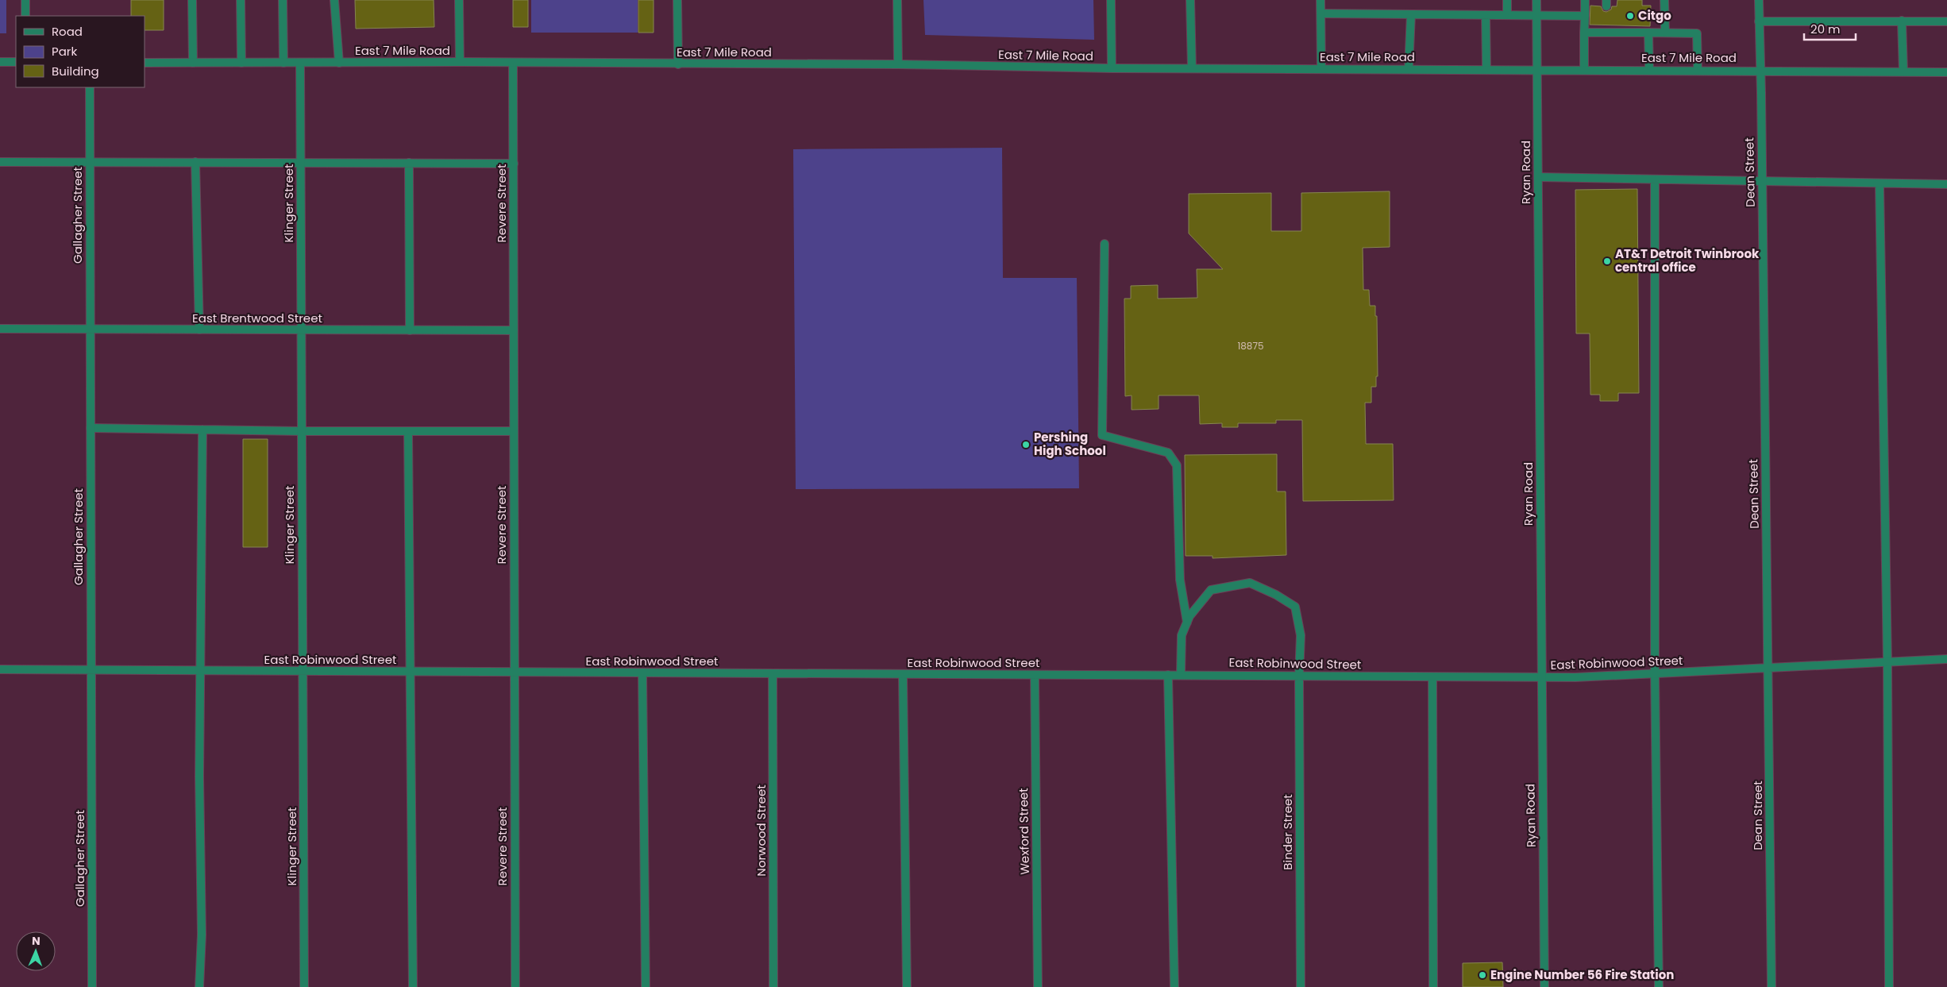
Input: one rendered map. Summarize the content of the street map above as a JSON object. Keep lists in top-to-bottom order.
{
  "streets": {
    "street": [
      "East 7 Mile Road",
      "Ryan Road",
      "Dean Street",
      "Klinger Street",
      "Revere Street",
      "Gallagher Street",
      "East Brentwood Street",
      "East Robinwood Street",
      "Norwood Street",
      "Wexford Street",
      "Binder Street"
    ]
  },
  "crossings": [
    ["East 7 Mile Road", "Ryan Road"],
    ["East 7 Mile Road", "Dean Street"],
    ["East 7 Mile Road", "Klinger Street"],
    ["East 7 Mile Road", "Revere Street"],
    ["Ryan Road", "East Robinwood Street"],
    ["Dean Street", "East Robinwood Street"],
    ["Klinger Street", "East Brentwood Street"],
    ["Klinger Street", "East Robinwood Street"],
    ["Revere Street", "East Brentwood Street"],
    ["Revere Street", "East Robinwood Street"],
    ["Gallagher Street", "East Brentwood Street"],
    ["Gallagher Street", "East Robinwood Street"],
    ["East Robinwood Street", "Norwood Street"],
    ["East Robinwood Street", "Wexford Street"],
    ["East Robinwood Street", "Binder Street"]
  ],
  "places": [
    "Citgo",
    "AT&T Detroit Twinbrook central office",
    "Pershing High School",
    "Engine Number 56 Fire Station"
  ],
  "house_numbers": ["18875"],
  "legend": ["Road", "Park", "Building"],
  "scale_bar": "20 m",
  "north": "top"
}
